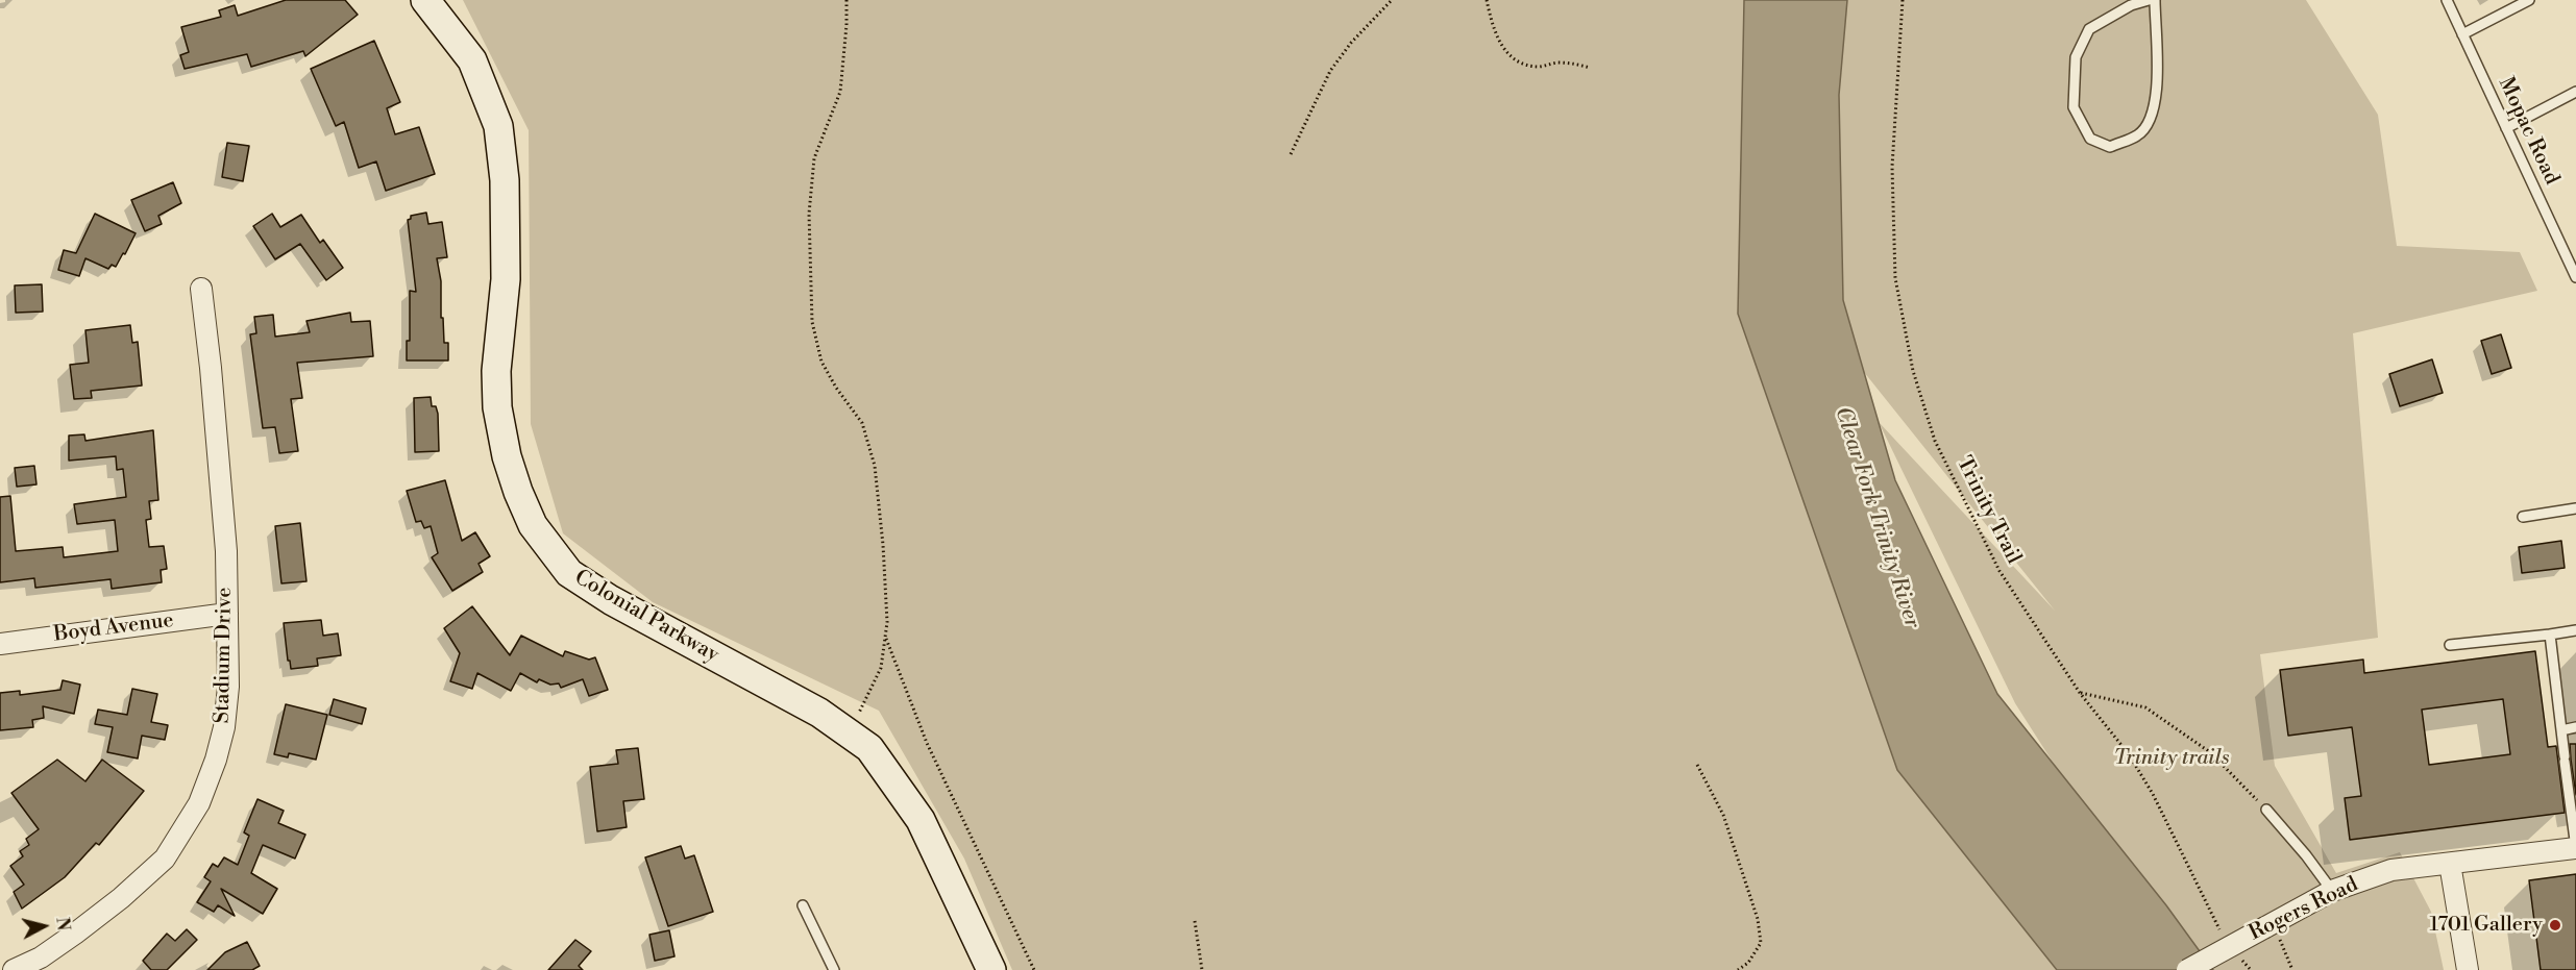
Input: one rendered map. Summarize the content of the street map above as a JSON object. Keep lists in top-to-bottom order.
{
  "streets": {
    "street": [
      "Colonial Parkway",
      "Boyd Avenue",
      "Stadium Drive",
      "Rogers Road"
    ],
    "lane": ["Mopac Road"],
    "path": ["Trinity Trail"]
  },
  "crossings": [
    ["Boyd Avenue", "Stadium Drive"]
  ],
  "water": ["Clear Fork Trinity River"],
  "parks": ["Trinity trails"],
  "places": ["1701 Gallery"],
  "north": "right"
}
